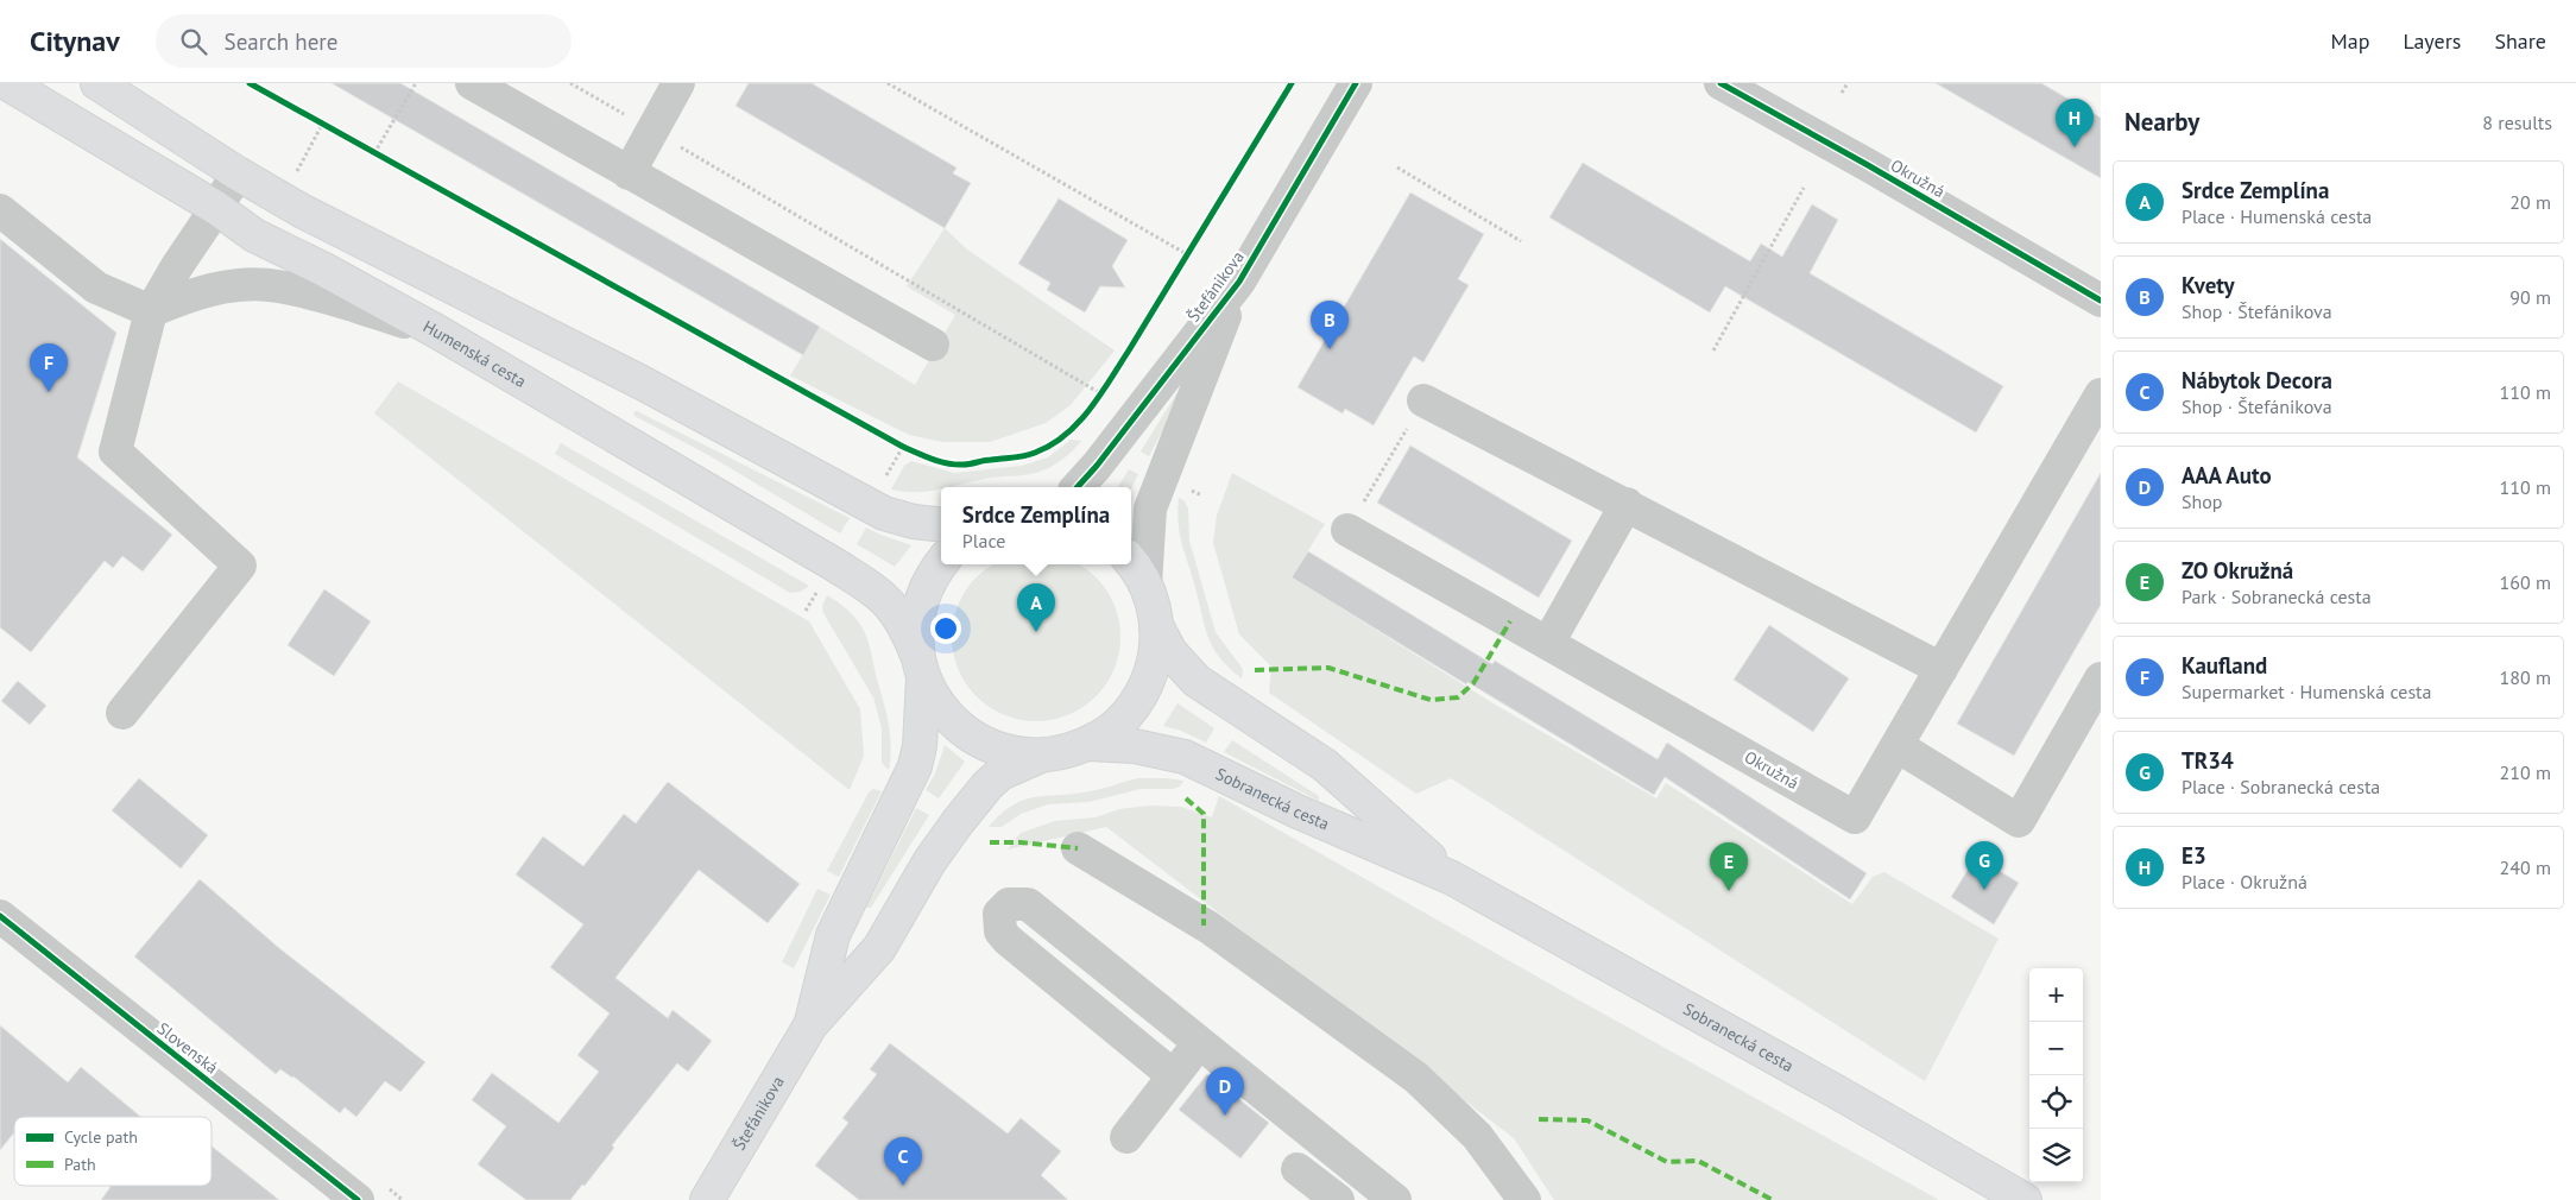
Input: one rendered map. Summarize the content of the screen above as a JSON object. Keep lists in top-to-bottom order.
{
  "streets": {
    "main road": ["Štefánikova", "Humenská cesta", "Sobranecká cesta"],
    "street": ["Okružná", "Slovenská"]
  },
  "legend": ["Cycle path", "Path"],
  "page": {
    "header": "Citynav",
    "search": "Search here",
    "nav": ["Map", "Layers", "Share"],
    "heading": ["Nearby", "8 results"],
    "pins": [
      "H",
      "B",
      "F",
      "A",
      "G",
      "E",
      "D",
      "C"
    ],
    "list": [
      {
        "mark": "A",
        "name": "Srdce Zemplína",
        "note": "Place · Humenská cesta",
        "value": "20 m"
      },
      {
        "mark": "B",
        "name": "Kvety",
        "note": "Shop · Štefánikova",
        "value": "90 m"
      },
      {
        "mark": "C",
        "name": "Nábytok Decora",
        "note": "Shop · Štefánikova",
        "value": "110 m"
      },
      {
        "mark": "D",
        "name": "AAA Auto",
        "note": "Shop",
        "value": "110 m"
      },
      {
        "mark": "E",
        "name": "ZO Okružná",
        "note": "Park · Sobranecká cesta",
        "value": "160 m"
      },
      {
        "mark": "F",
        "name": "Kaufland",
        "note": "Supermarket · Humenská cesta",
        "value": "180 m"
      },
      {
        "mark": "G",
        "name": "TR34",
        "note": "Place · Sobranecká cesta",
        "value": "210 m"
      },
      {
        "mark": "H",
        "name": "E3",
        "note": "Place · Okružná",
        "value": "240 m"
      }
    ],
    "popup": ["Srdce Zemplína", "Place"],
    "map_buttons": ["+", "−"]
  }
}
